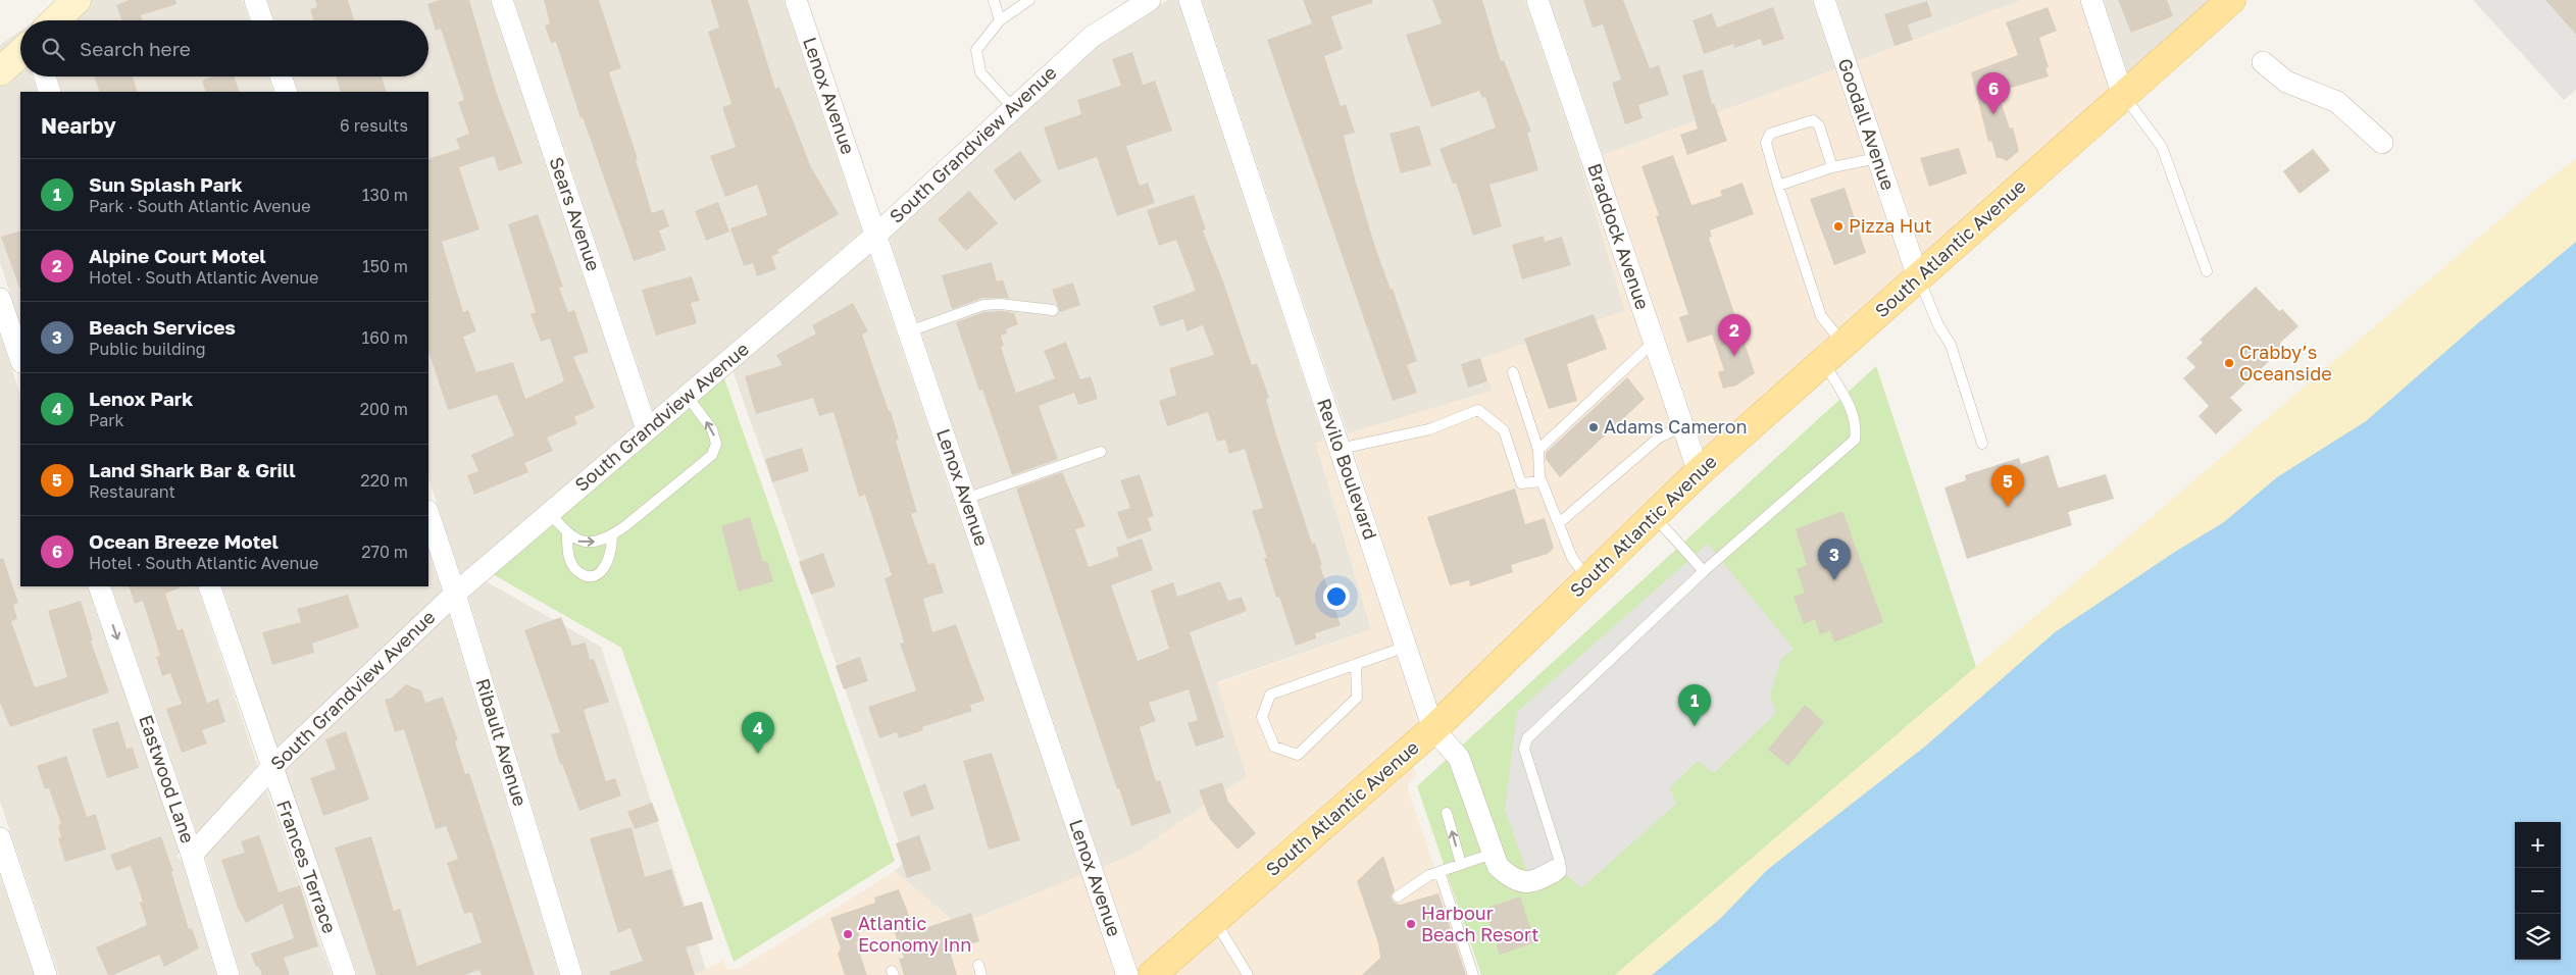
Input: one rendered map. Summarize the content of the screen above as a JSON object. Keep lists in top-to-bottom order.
{
  "streets": {
    "main road": ["South Atlantic Avenue"],
    "street": [
      "Lenox Avenue",
      "Goodall Avenue",
      "South Grandview Avenue",
      "Sears Avenue",
      "Braddock Avenue",
      "Revilo Boulevard",
      "Ribault Avenue",
      "Eastwood Lane",
      "Frances Terrace"
    ]
  },
  "crossings": [
    ["Lenox Avenue", "South Grandview Avenue"],
    ["Goodall Avenue", "South Atlantic Avenue"],
    ["South Grandview Avenue", "Sears Avenue"],
    ["South Grandview Avenue", "Ribault Avenue"],
    ["South Grandview Avenue", "Eastwood Lane"],
    ["South Grandview Avenue", "Frances Terrace"],
    ["Braddock Avenue", "South Atlantic Avenue"],
    ["South Atlantic Avenue", "Revilo Boulevard"]
  ],
  "one_way": ["Eastwood Lane"],
  "places": [
    "Pizza Hut",
    "Crabby’s Oceanside",
    "Adams Cameron",
    "Harbour Beach Resort",
    "Atlantic Economy Inn"
  ],
  "page": {
    "search": "Search here",
    "pins": [
      "6",
      "2",
      "5",
      "3",
      "1",
      "4"
    ],
    "heading": ["Nearby", "6 results"],
    "list": [
      {
        "mark": "1",
        "name": "Sun Splash Park",
        "note": "Park · South Atlantic Avenue",
        "value": "130 m"
      },
      {
        "mark": "2",
        "name": "Alpine Court Motel",
        "note": "Hotel · South Atlantic Avenue",
        "value": "150 m"
      },
      {
        "mark": "3",
        "name": "Beach Services",
        "note": "Public building",
        "value": "160 m"
      },
      {
        "mark": "4",
        "name": "Lenox Park",
        "note": "Park",
        "value": "200 m"
      },
      {
        "mark": "5",
        "name": "Land Shark Bar & Grill",
        "note": "Restaurant",
        "value": "220 m"
      },
      {
        "mark": "6",
        "name": "Ocean Breeze Motel",
        "note": "Hotel · South Atlantic Avenue",
        "value": "270 m"
      }
    ],
    "map_buttons": ["+", "−"]
  }
}
